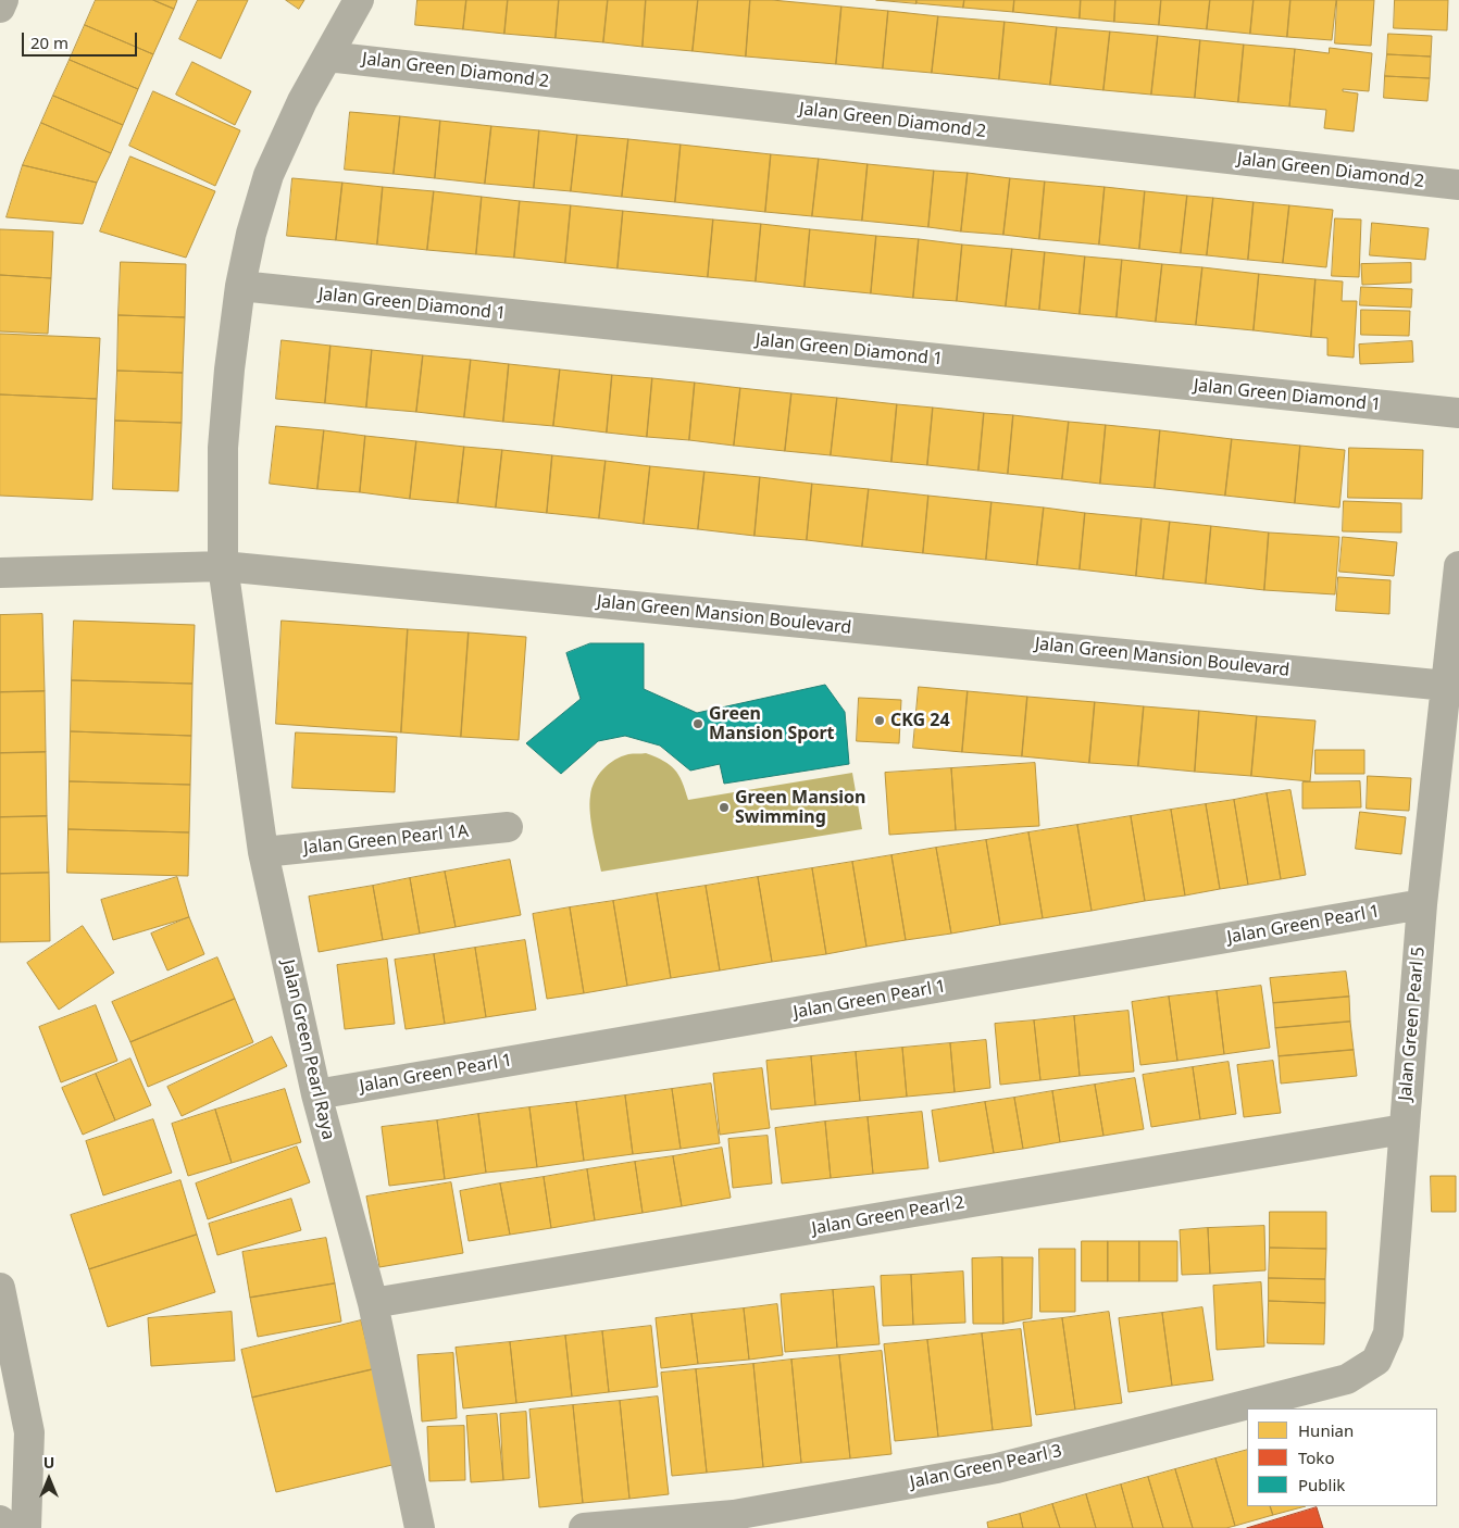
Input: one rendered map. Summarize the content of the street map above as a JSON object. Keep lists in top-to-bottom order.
{
  "streets": {
    "street": [
      "Jalan Green Diamond 2",
      "Jalan Green Diamond 1",
      "Jalan Green Mansion Boulevard",
      "Jalan Green Pearl 1A",
      "Jalan Green Pearl 1",
      "Jalan Green Pearl 5",
      "Jalan Green Pearl Raya",
      "Jalan Green Pearl 2",
      "Jalan Green Pearl 3"
    ]
  },
  "crossings": [
    ["Jalan Green Diamond 2", "Jalan Green Pearl Raya"],
    ["Jalan Green Diamond 1", "Jalan Green Pearl Raya"],
    ["Jalan Green Mansion Boulevard", "Jalan Green Pearl 5"],
    ["Jalan Green Mansion Boulevard", "Jalan Green Pearl Raya"],
    ["Jalan Green Pearl 1A", "Jalan Green Pearl Raya"],
    ["Jalan Green Pearl 1", "Jalan Green Pearl 5"],
    ["Jalan Green Pearl 1", "Jalan Green Pearl Raya"],
    ["Jalan Green Pearl 5", "Jalan Green Pearl 2"],
    ["Jalan Green Pearl 5", "Jalan Green Pearl 3"],
    ["Jalan Green Pearl Raya", "Jalan Green Pearl 2"]
  ],
  "places": ["CKG 24", "Green Mansion Sport", "Green Mansion Swimming"],
  "legend": ["Hunian", "Toko", "Publik"],
  "scale_bar": "20 m",
  "north": "top"
}
